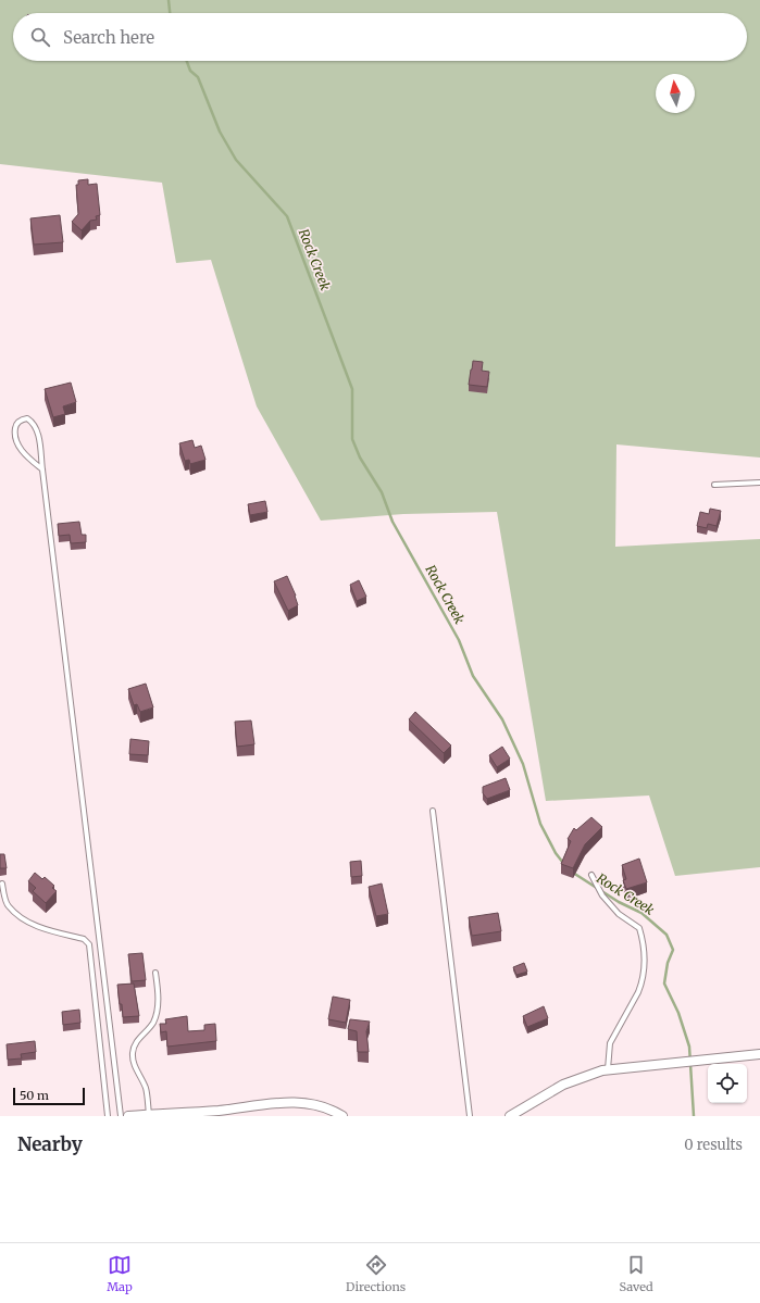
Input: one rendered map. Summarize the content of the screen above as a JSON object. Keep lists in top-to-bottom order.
{
  "water": ["Rock Creek"],
  "scale_bar": "50 m",
  "north": "top",
  "page": {
    "search": "Search here",
    "scale": "50 m",
    "heading": ["Nearby", "0 results"],
    "nav": ["Map", "Directions", "Saved"]
  }
}
